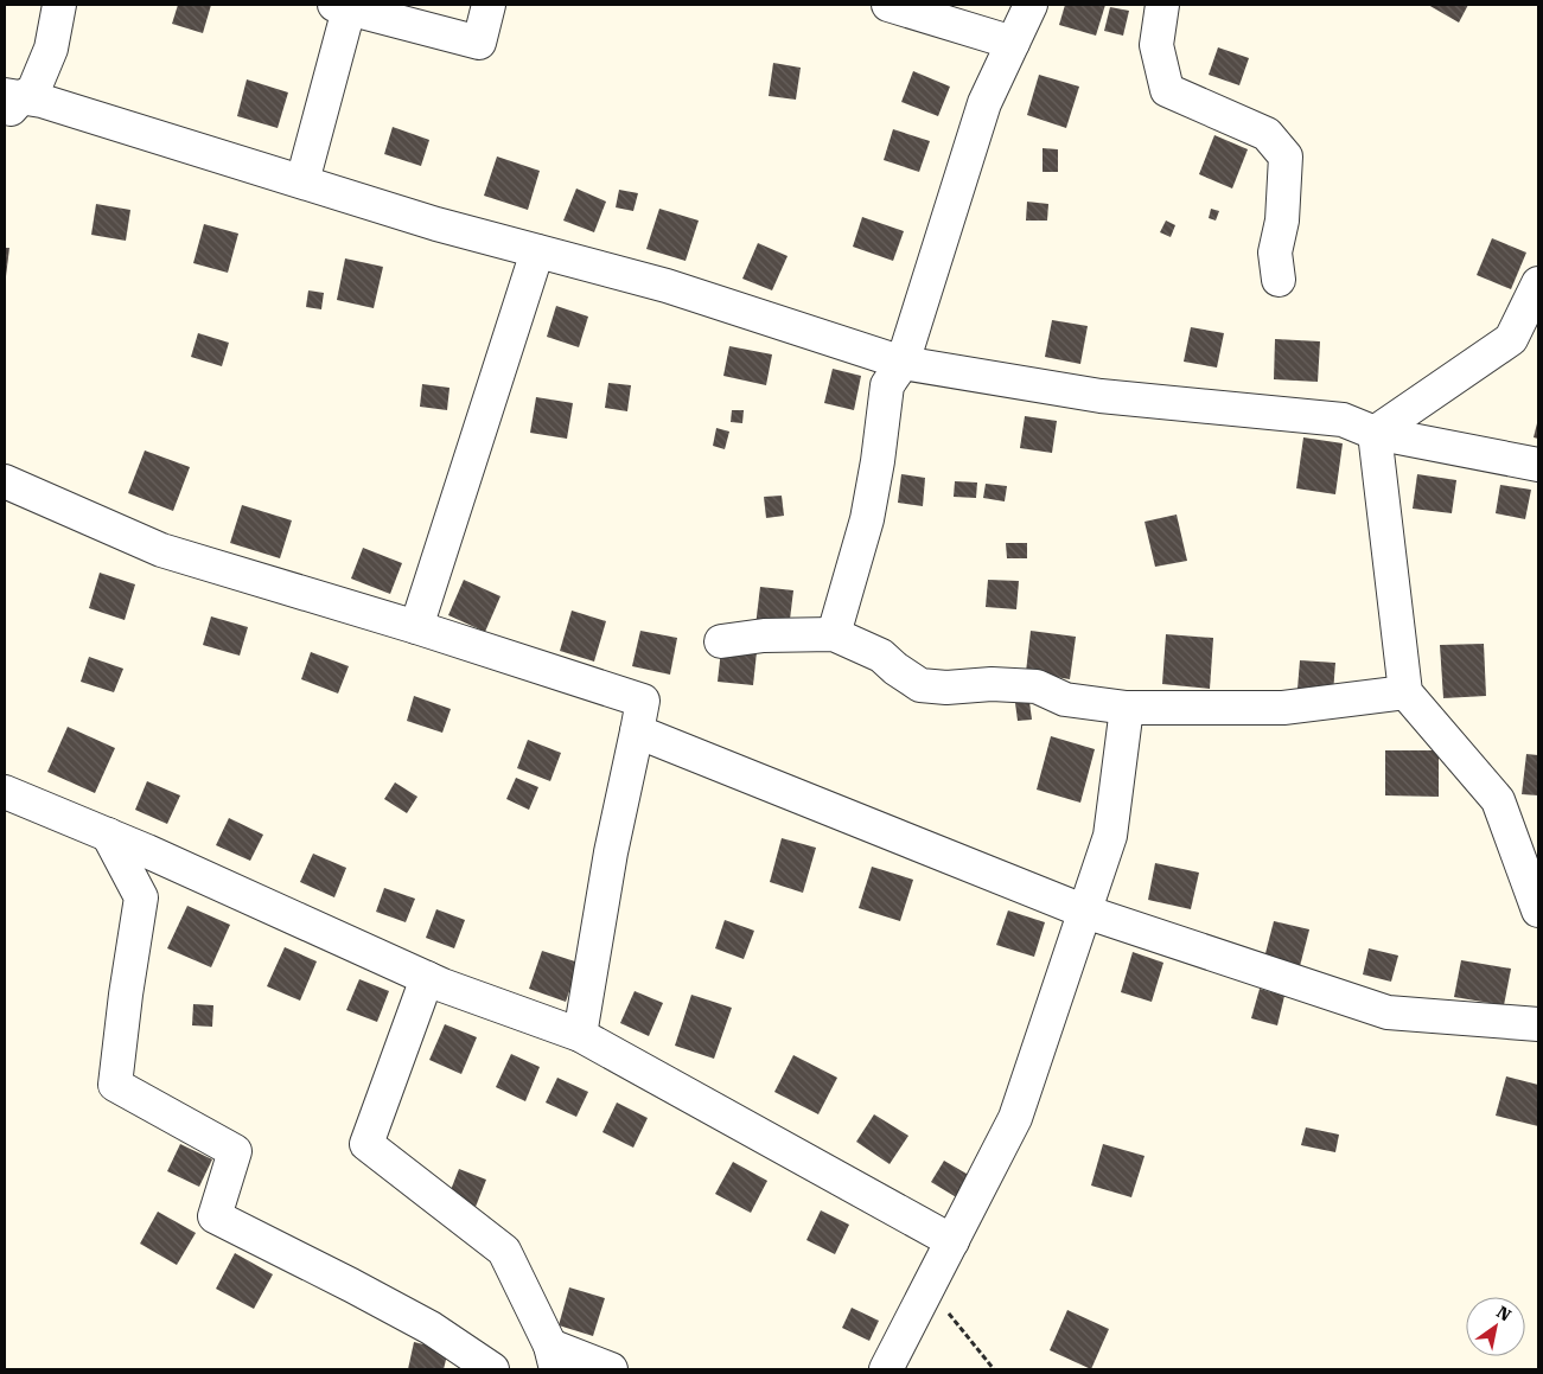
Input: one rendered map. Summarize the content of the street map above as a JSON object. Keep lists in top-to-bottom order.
{
  "north": "top right"
}
